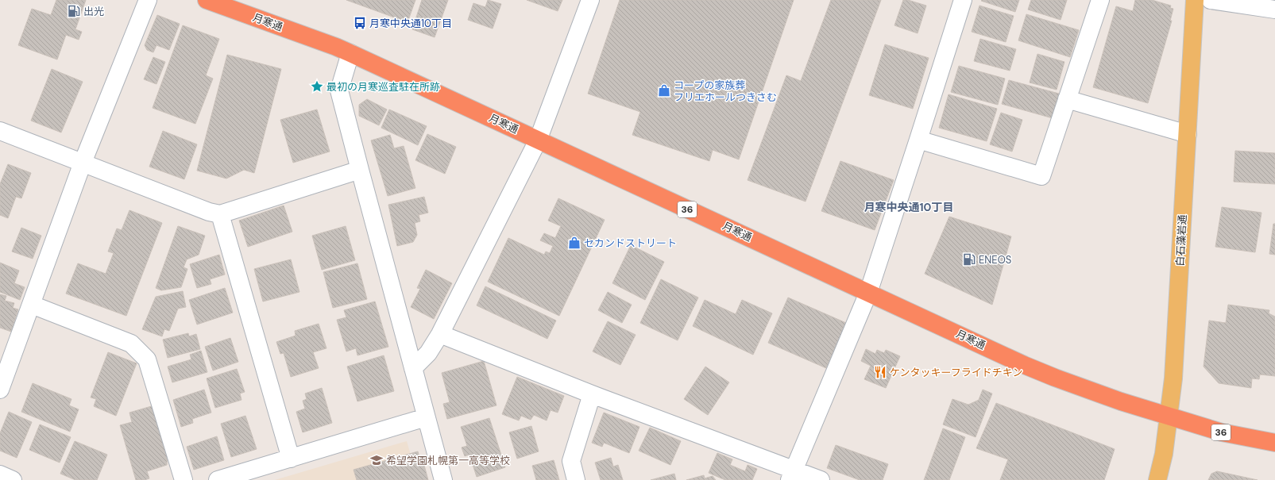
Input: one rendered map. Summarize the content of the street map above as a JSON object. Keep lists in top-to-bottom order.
{
  "streets": {
    "highway": ["月寒通", "36"],
    "main road": ["白石藻岩通"]
  },
  "crossings": [
    ["月寒通", "白石藻岩通"]
  ],
  "districts": ["月寒中央通10丁目"],
  "places": {
    "fuel station": ["出光", "ENEOS"],
    "bus stop": ["月寒中央通10丁目"],
    "place": ["最初の月寒巡査駐在所跡"],
    "shop": ["コープの家族葬 フリエホールつきさむ", "セカンドストリート"],
    "restaurant": ["ケンタッキーフライドチキン"],
    "school or university": ["希望学園札幌第一高等学校"]
  }
}
